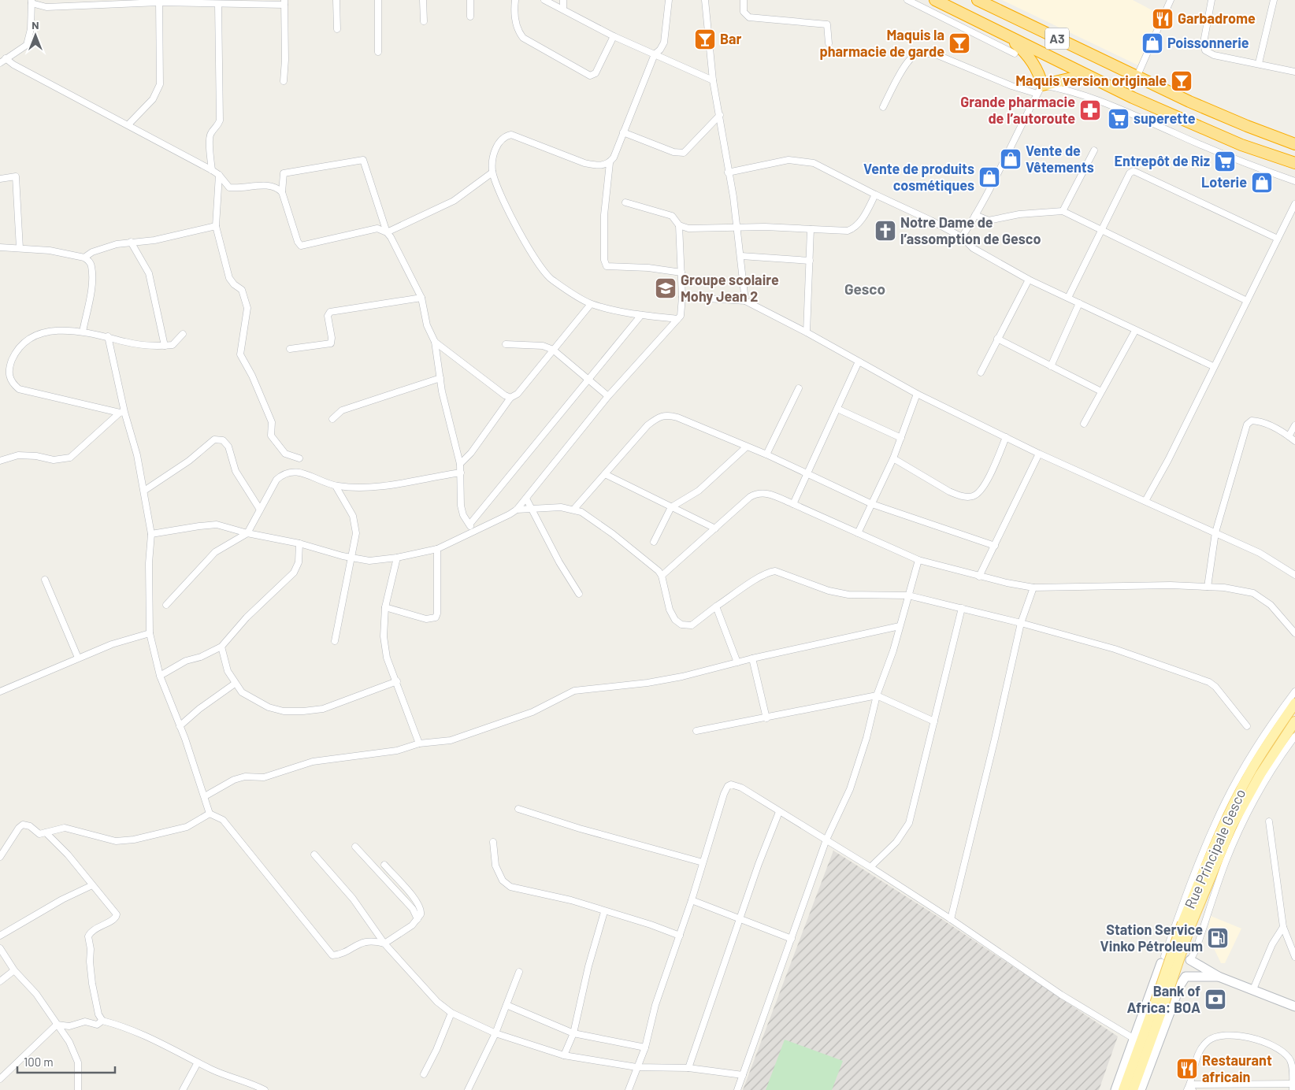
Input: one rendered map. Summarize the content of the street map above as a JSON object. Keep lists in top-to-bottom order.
{
  "streets": {
    "highway": ["A3"],
    "main road": ["Rue Principale Gesco"]
  },
  "districts": ["Gesco"],
  "places": {
    "restaurant": ["Garbadrome", "Restaurant africain"],
    "bar": ["Bar", "Maquis la pharmacie de garde", "Maquis version originale"],
    "shop": [
      "Poissonnerie",
      "Vente de Vêtements",
      "Vente de produits cosmétiques",
      "Loterie"
    ],
    "pharmacy": ["Grande pharmacie de l’autoroute"],
    "supermarket": ["superette", "Entrepôt de Riz"],
    "church": ["Notre Dame de l’assomption de Gesco"],
    "school or university": ["Groupe scolaire Mohy Jean 2"],
    "fuel station": ["Station Service Vinko Pétroleum"],
    "bank": ["Bank of Africa: BOA"]
  },
  "scale_bar": "100 m",
  "north": "top"
}
